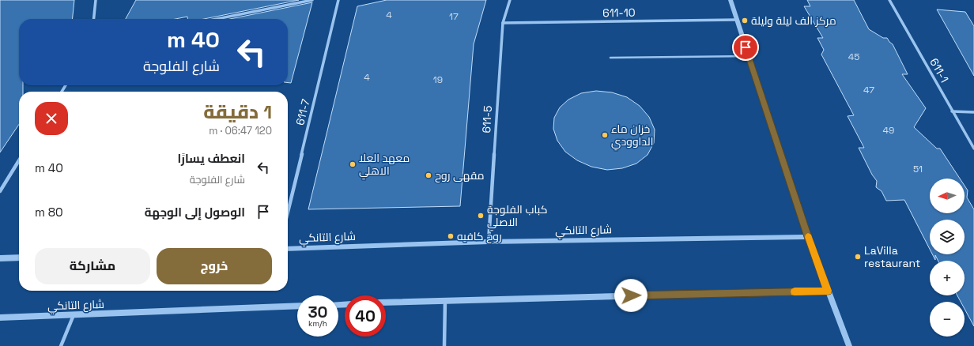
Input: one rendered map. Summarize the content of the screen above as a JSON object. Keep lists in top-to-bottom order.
{
  "streets": {
    "street": [
      "611-10",
      "611-1",
      "611-7",
      "611-5",
      "شارع التانكي"
    ]
  },
  "crossings": [
    ["611-10", "611-5"],
    ["611-5", "شارع التانكي"]
  ],
  "places": [
    "مركز الف ليلة وليلة",
    "خزان ماء الداوودي",
    "معهد العلا الاهلي",
    "مقهى روح",
    "كباب الفلوجة الاصلي",
    "روح كافيه",
    "LaVilla restaurant"
  ],
  "house_numbers": [
    "4",
    "17",
    "45",
    "4",
    "19",
    "47",
    "49",
    "51"
  ],
  "north": "left",
  "page": {
    "turn": ["40 m", "شارع الفلوجة"],
    "heading": ["1 دقيقة", "120 m · 06:47"],
    "list": [
      {
        "name": "انعطف يسارًا",
        "note": "شارع الفلوجة",
        "value": "40 m"
      },
      {
        "name": "الوصول إلى الوجهة",
        "value": "80 m"
      }
    ],
    "map_buttons": ["+", "−"],
    "buttons": ["خروج", "مشاركة"],
    "speed": "30 km/h",
    "limit": "40"
  }
}
